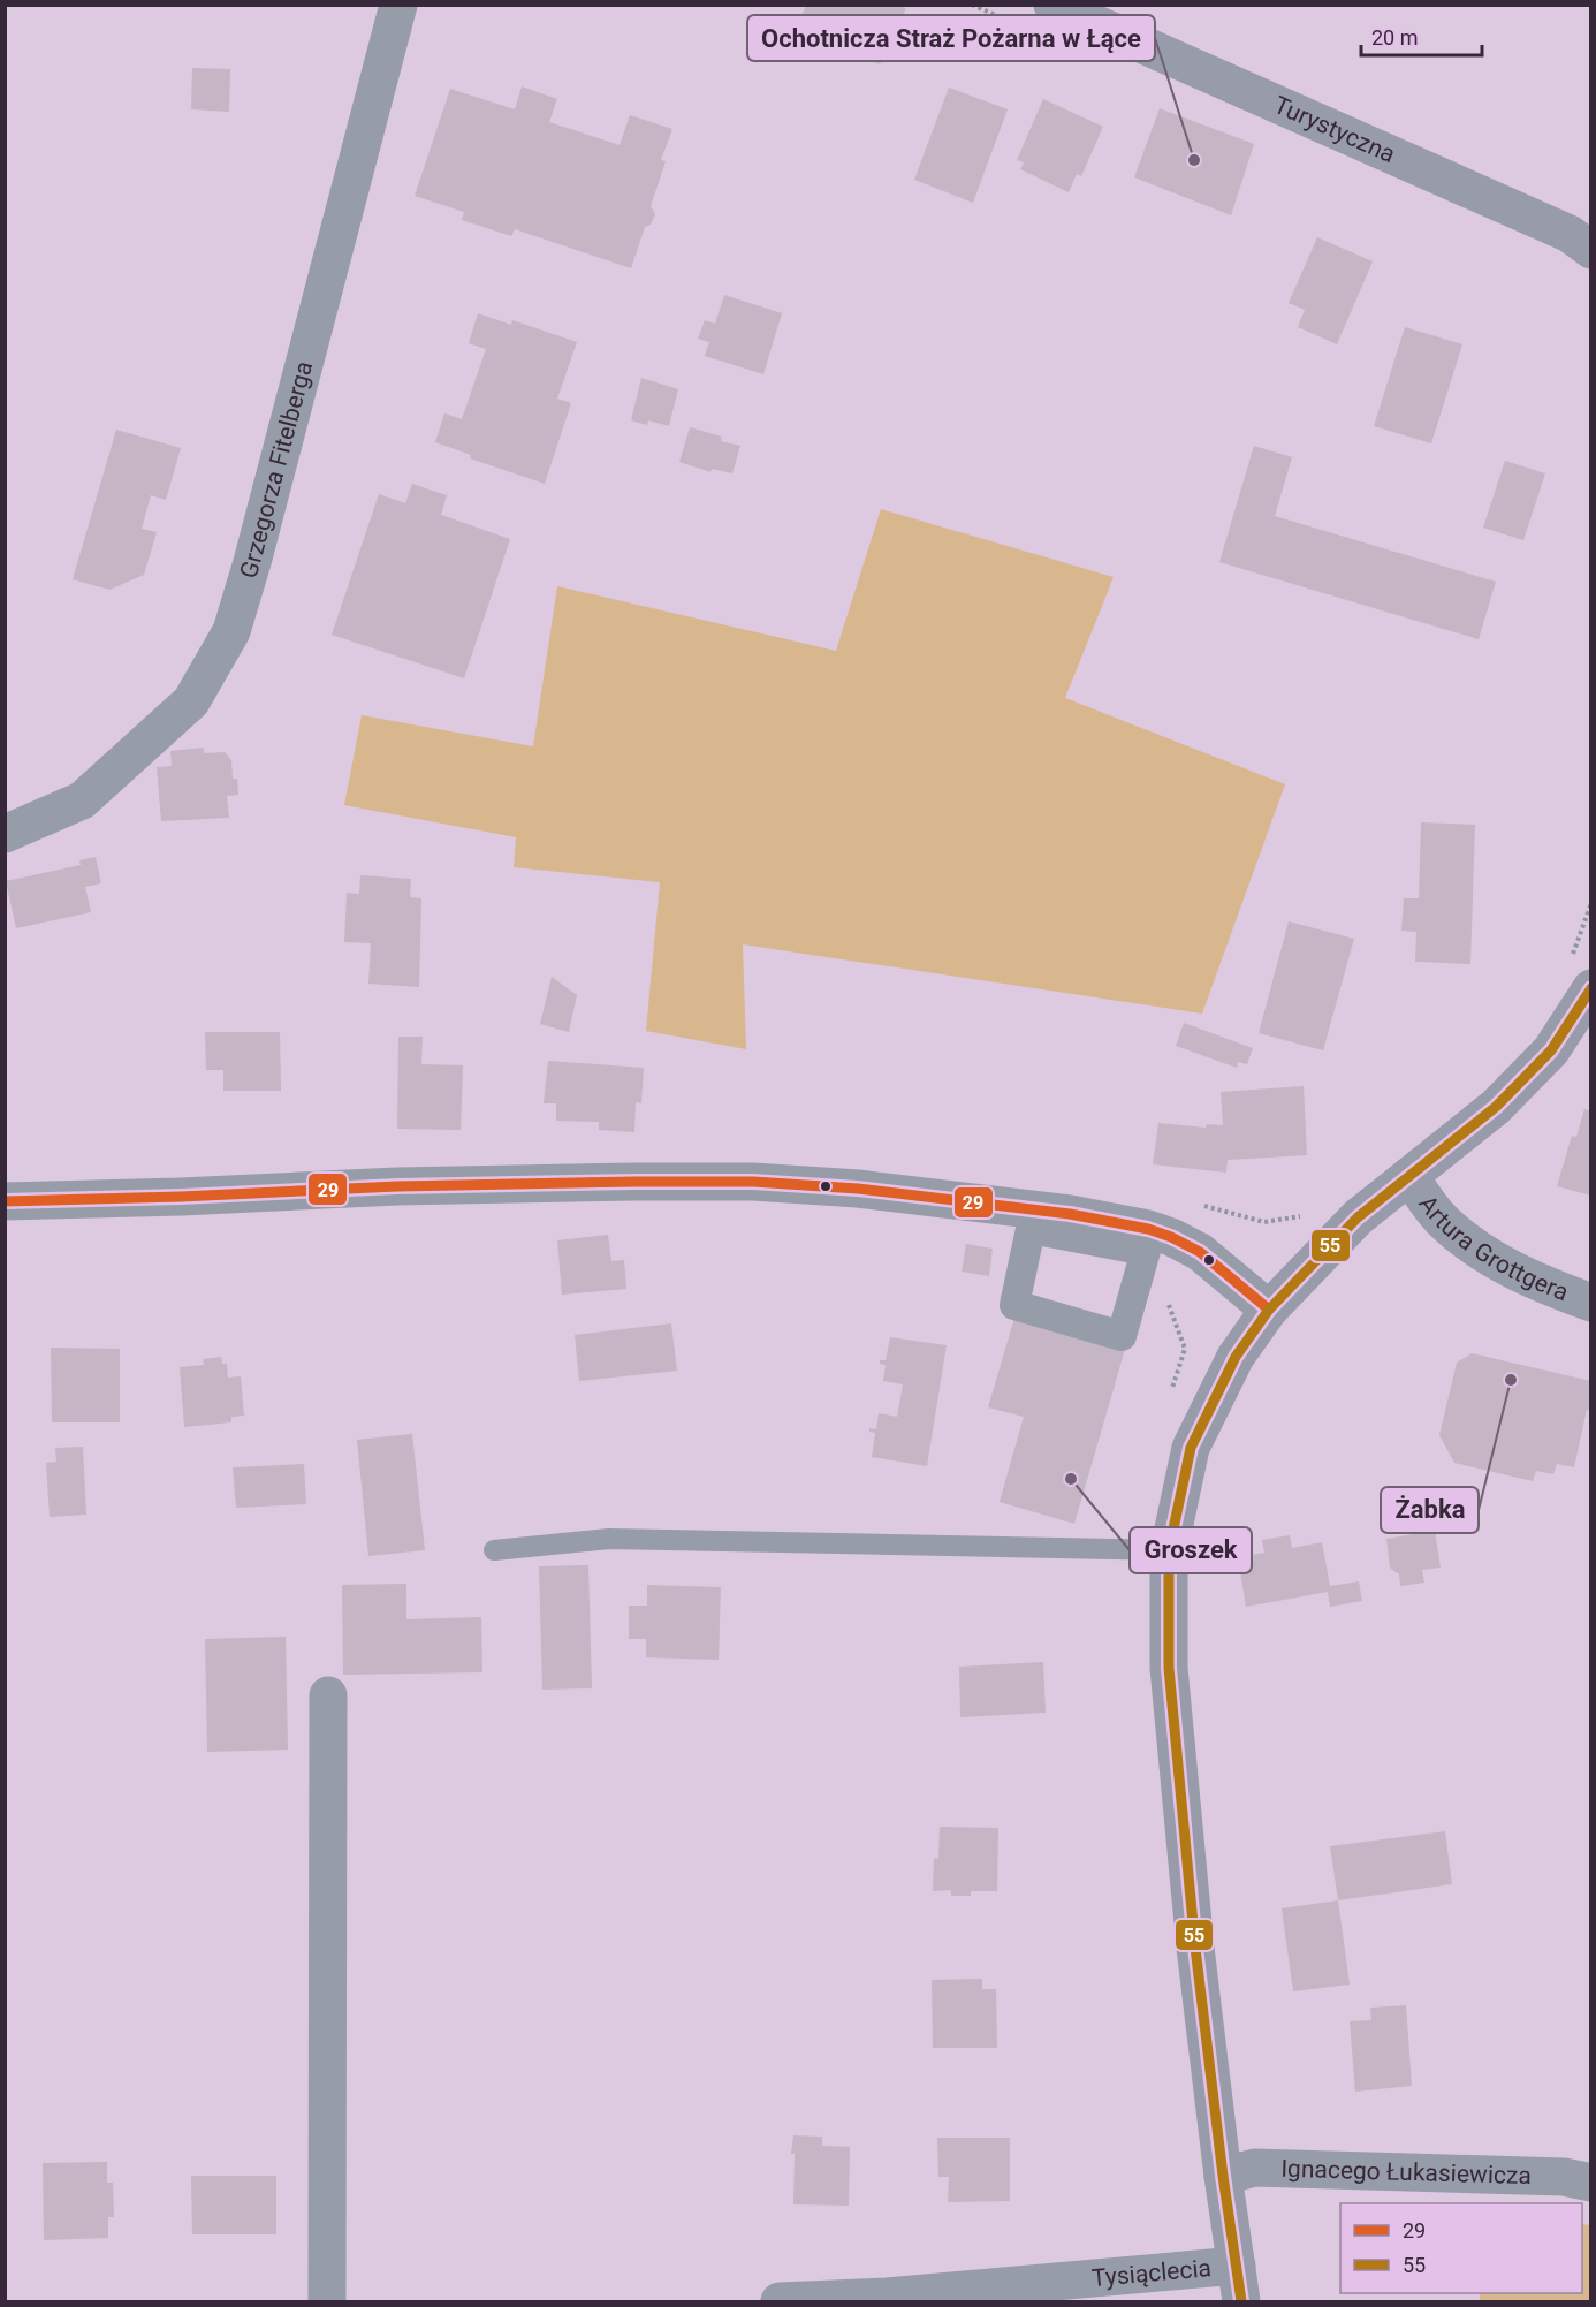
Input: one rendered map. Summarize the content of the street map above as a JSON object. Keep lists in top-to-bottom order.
{
  "streets": {
    "main road": ["Turystyczna"],
    "street": [
      "Grzegorza Fitelberga",
      "Artura Grottgera",
      "Ignacego Łukasiewicza",
      "Tysiąclecia"
    ]
  },
  "places": ["Ochotnicza Straż Pożarna w Łące", "Żabka", "Groszek"],
  "lines": ["transit line 55", "transit line 29"],
  "legend": ["29", "55"],
  "scale_bar": "20 m"
}
